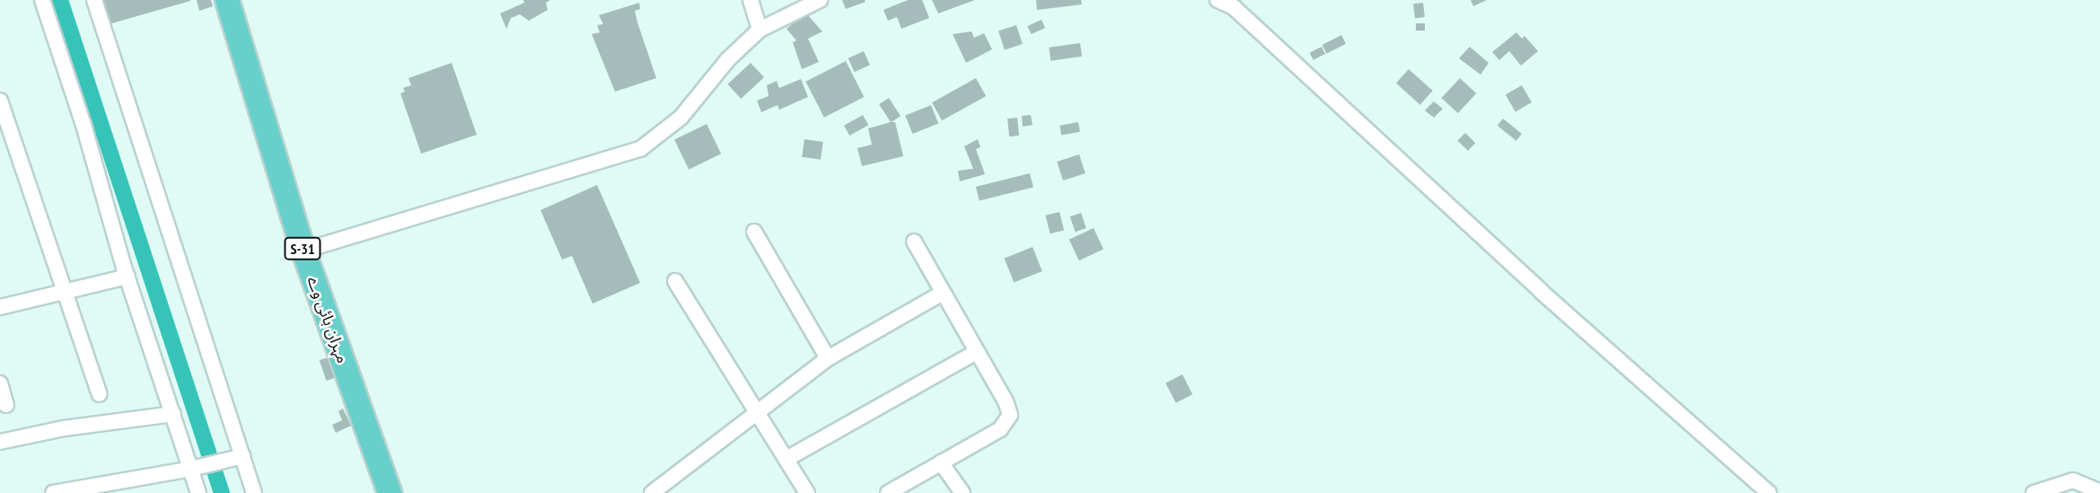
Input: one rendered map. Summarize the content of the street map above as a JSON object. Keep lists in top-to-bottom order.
{
  "streets": {
    "main road": ["S-31", "مہران ہائی وے"]
  }
}
